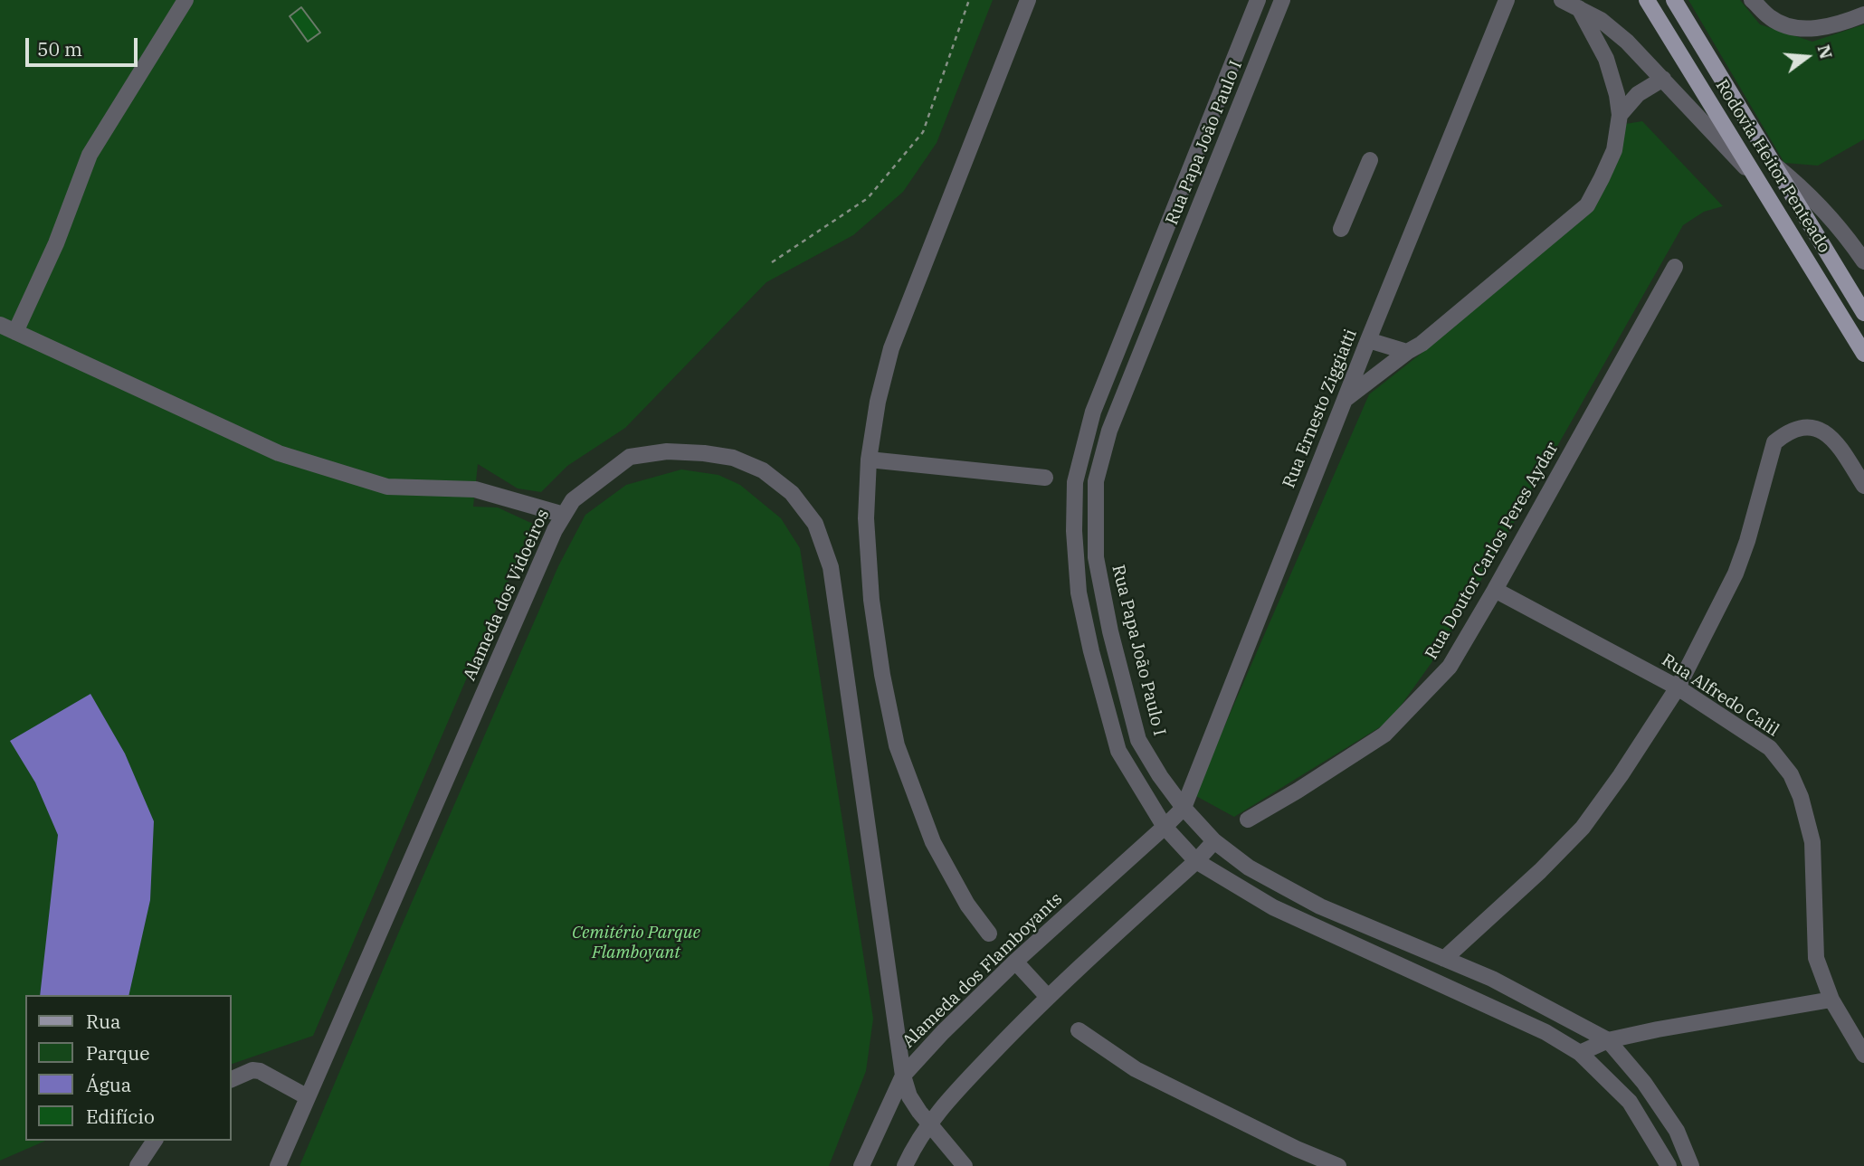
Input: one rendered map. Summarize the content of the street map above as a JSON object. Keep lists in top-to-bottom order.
{
  "streets": {
    "main road": ["Rodovia Heitor Penteado"],
    "street": [
      "Rua Papa João Paulo I",
      "Rua Ernesto Ziggiatti",
      "Rua Doutor Carlos Peres Aydar",
      "Alameda dos Vidoeiros",
      "Rua Alfredo Calil",
      "Alameda dos Flamboyants"
    ]
  },
  "crossings": [
    ["Rua Papa João Paulo I", "Rua Ernesto Ziggiatti"],
    ["Rua Papa João Paulo I", "Alameda dos Flamboyants"],
    ["Rua Ernesto Ziggiatti", "Alameda dos Flamboyants"],
    ["Rua Doutor Carlos Peres Aydar", "Rua Alfredo Calil"],
    ["Alameda dos Vidoeiros", "Alameda dos Flamboyants"]
  ],
  "parks": ["Cemitério Parque Flamboyant"],
  "legend": [
    "Rua",
    "Parque",
    "Água",
    "Edifício"
  ],
  "scale_bar": "50 m",
  "north": "right"
}
